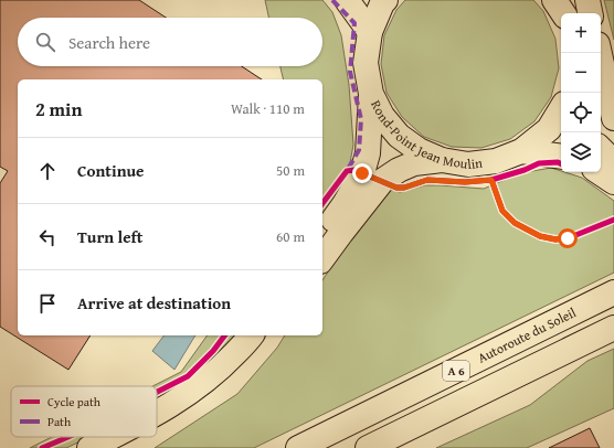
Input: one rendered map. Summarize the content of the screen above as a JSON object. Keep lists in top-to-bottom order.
{
  "streets": {
    "main road": ["Rond-Point Jean Moulin", "Autoroute du Soleil", "A 6"]
  },
  "legend": ["Cycle path", "Path"],
  "page": {
    "map_buttons": ["+", "−"],
    "search": "Search here",
    "heading": ["2 min", "Walk · 110 m"],
    "list": [
      ["Continue", "50 m"],
      ["Turn left", "60 m"],
      "Arrive at destination"
    ]
  }
}
